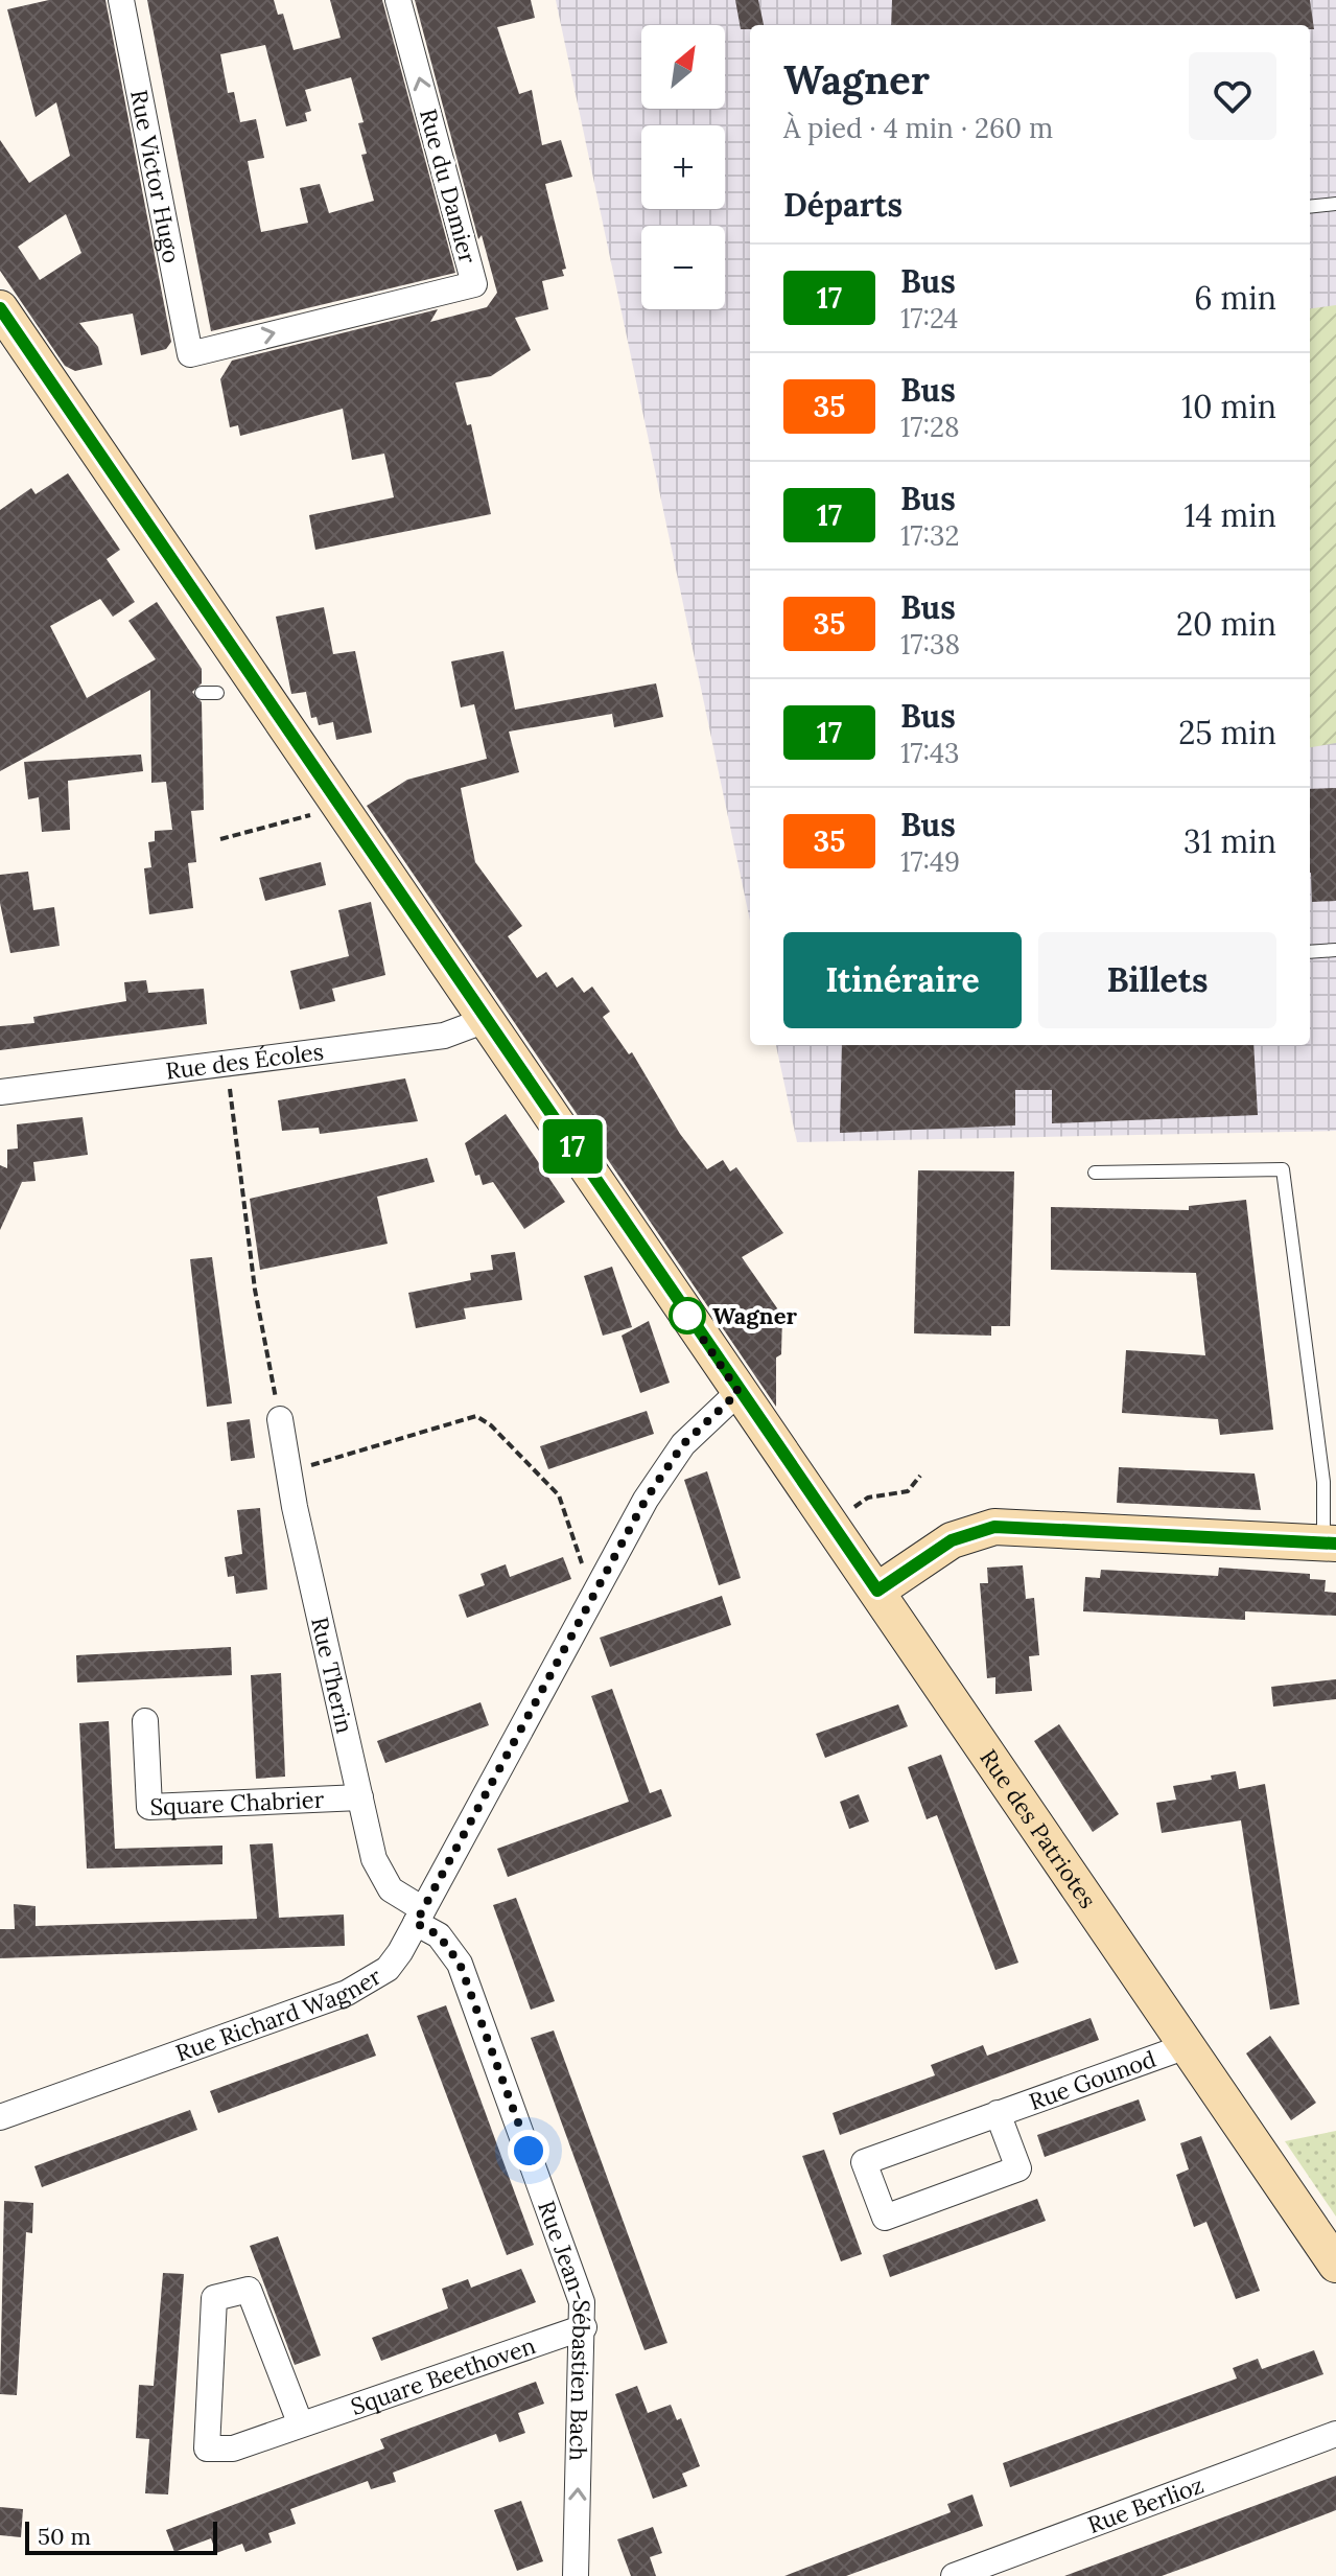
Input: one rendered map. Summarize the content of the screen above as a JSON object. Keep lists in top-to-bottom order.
{
  "streets": {
    "street": [
      "Rue Victor Hugo",
      "Rue du Damier",
      "Rue des Écoles",
      "Rue Therin",
      "Square Chabrier",
      "Rue des Patriotes",
      "Rue Richard Wagner",
      "Rue Gounod",
      "Rue Jean-Sébastien Bach",
      "Square Beethoven",
      "Rue Berlioz"
    ]
  },
  "crossings": [
    ["Rue Victor Hugo", "Rue du Damier"],
    ["Rue des Écoles", "Rue des Patriotes"],
    ["Rue Therin", "Square Chabrier"],
    ["Rue Therin", "Rue Richard Wagner"],
    ["Rue Therin", "Rue Jean-Sébastien Bach"],
    ["Rue des Patriotes", "Rue Richard Wagner"],
    ["Rue des Patriotes", "Rue Gounod"],
    ["Rue Richard Wagner", "Rue Jean-Sébastien Bach"],
    ["Rue Jean-Sébastien Bach", "Square Beethoven"]
  ],
  "one_way": ["Rue Jean-Sébastien Bach"],
  "places": ["Wagner"],
  "lines": ["bus line 17"],
  "scale_bar": "50 m",
  "north": "top right",
  "page": {
    "on_map": "17",
    "map_buttons": ["+", "−"],
    "heading": [
      ["Wagner", "À pied · 4 min · 260 m"],
      "Départs"
    ],
    "list": [
      {
        "mark": "17",
        "name": "Bus",
        "note": "17:24",
        "value": "6 min"
      },
      {
        "mark": "35",
        "name": "Bus",
        "note": "17:28",
        "value": "10 min"
      },
      {
        "mark": "17",
        "name": "Bus",
        "note": "17:32",
        "value": "14 min"
      },
      {
        "mark": "35",
        "name": "Bus",
        "note": "17:38",
        "value": "20 min"
      },
      {
        "mark": "17",
        "name": "Bus",
        "note": "17:43",
        "value": "25 min"
      },
      {
        "mark": "35",
        "name": "Bus",
        "note": "17:49",
        "value": "31 min"
      }
    ],
    "buttons": ["Itinéraire", "Billets"],
    "scale": "50 m"
  }
}
